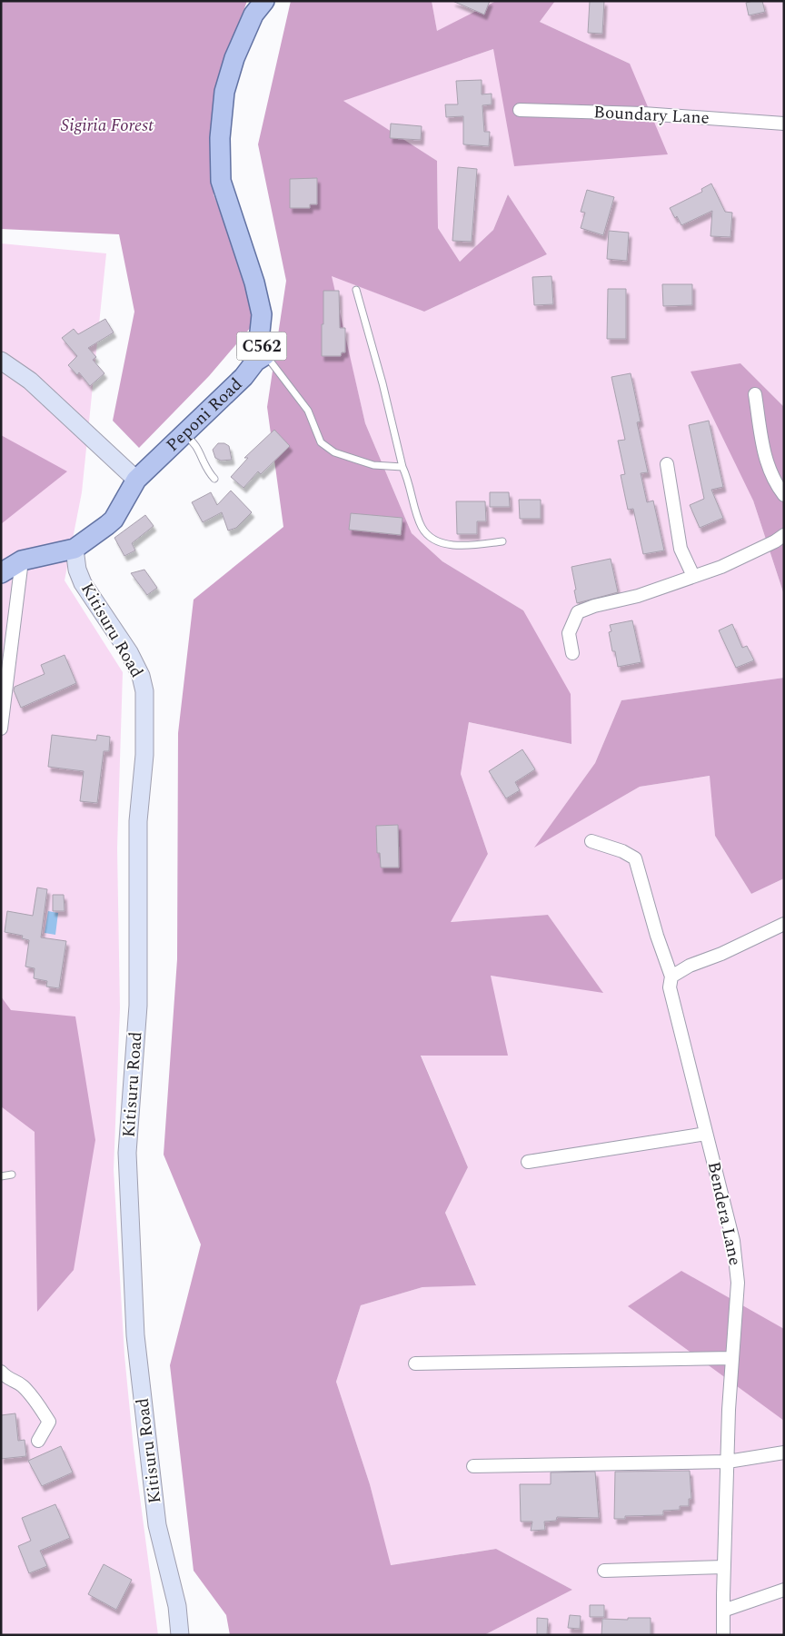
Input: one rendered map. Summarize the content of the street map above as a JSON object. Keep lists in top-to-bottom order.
{
  "streets": {
    "main road": ["C562", "Peponi Road"],
    "street": ["Boundary Lane", "Kitisuru Road", "Bendera Lane"]
  },
  "crossings": [
    ["C562", "Peponi Road"],
    ["Peponi Road", "Kitisuru Road"]
  ],
  "parks": ["Sigiria Forest"]
}
